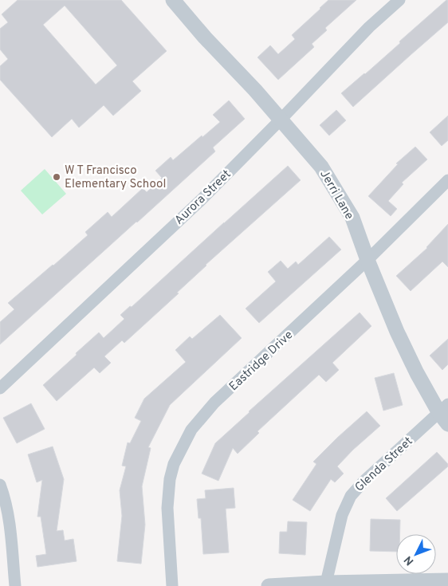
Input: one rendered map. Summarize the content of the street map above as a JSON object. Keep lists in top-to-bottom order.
{
  "streets": {
    "street": [
      "Jerri Lane",
      "Aurora Street",
      "Eastridge Drive",
      "Glenda Street"
    ]
  },
  "crossings": [
    ["Jerri Lane", "Aurora Street"],
    ["Jerri Lane", "Eastridge Drive"],
    ["Jerri Lane", "Glenda Street"]
  ],
  "places": ["W T Francisco Elementary School"],
  "north": "bottom left"
}
